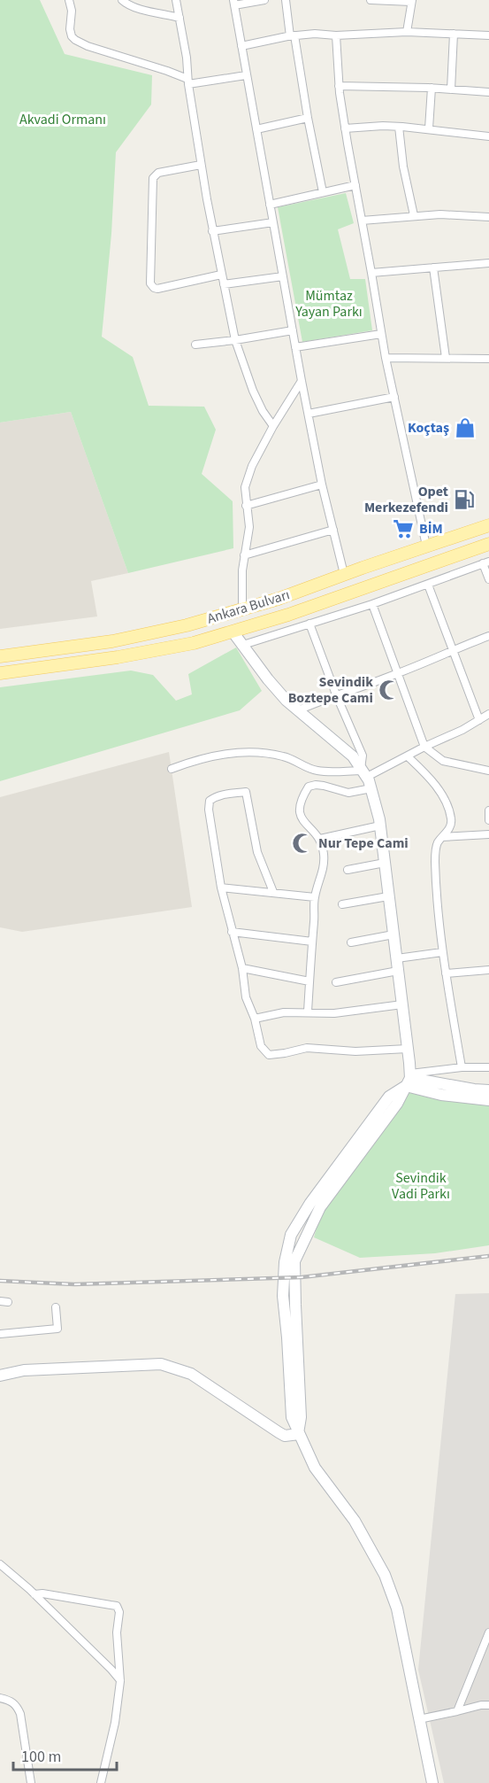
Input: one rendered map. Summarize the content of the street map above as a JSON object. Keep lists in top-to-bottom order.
{
  "streets": {
    "main road": ["Ankara Bulvarı"]
  },
  "parks": ["Akvadi Ormanı", "Mümtaz Yayan Parkı", "Sevindik Vadi Parkı"],
  "places": {
    "shop": ["Koçtaş"],
    "fuel station": ["Opet Merkezefendi"],
    "supermarket": ["BİM"],
    "mosque": ["Sevindik Boztepe Cami", "Nur Tepe Cami"]
  },
  "scale_bar": "100 m"
}
